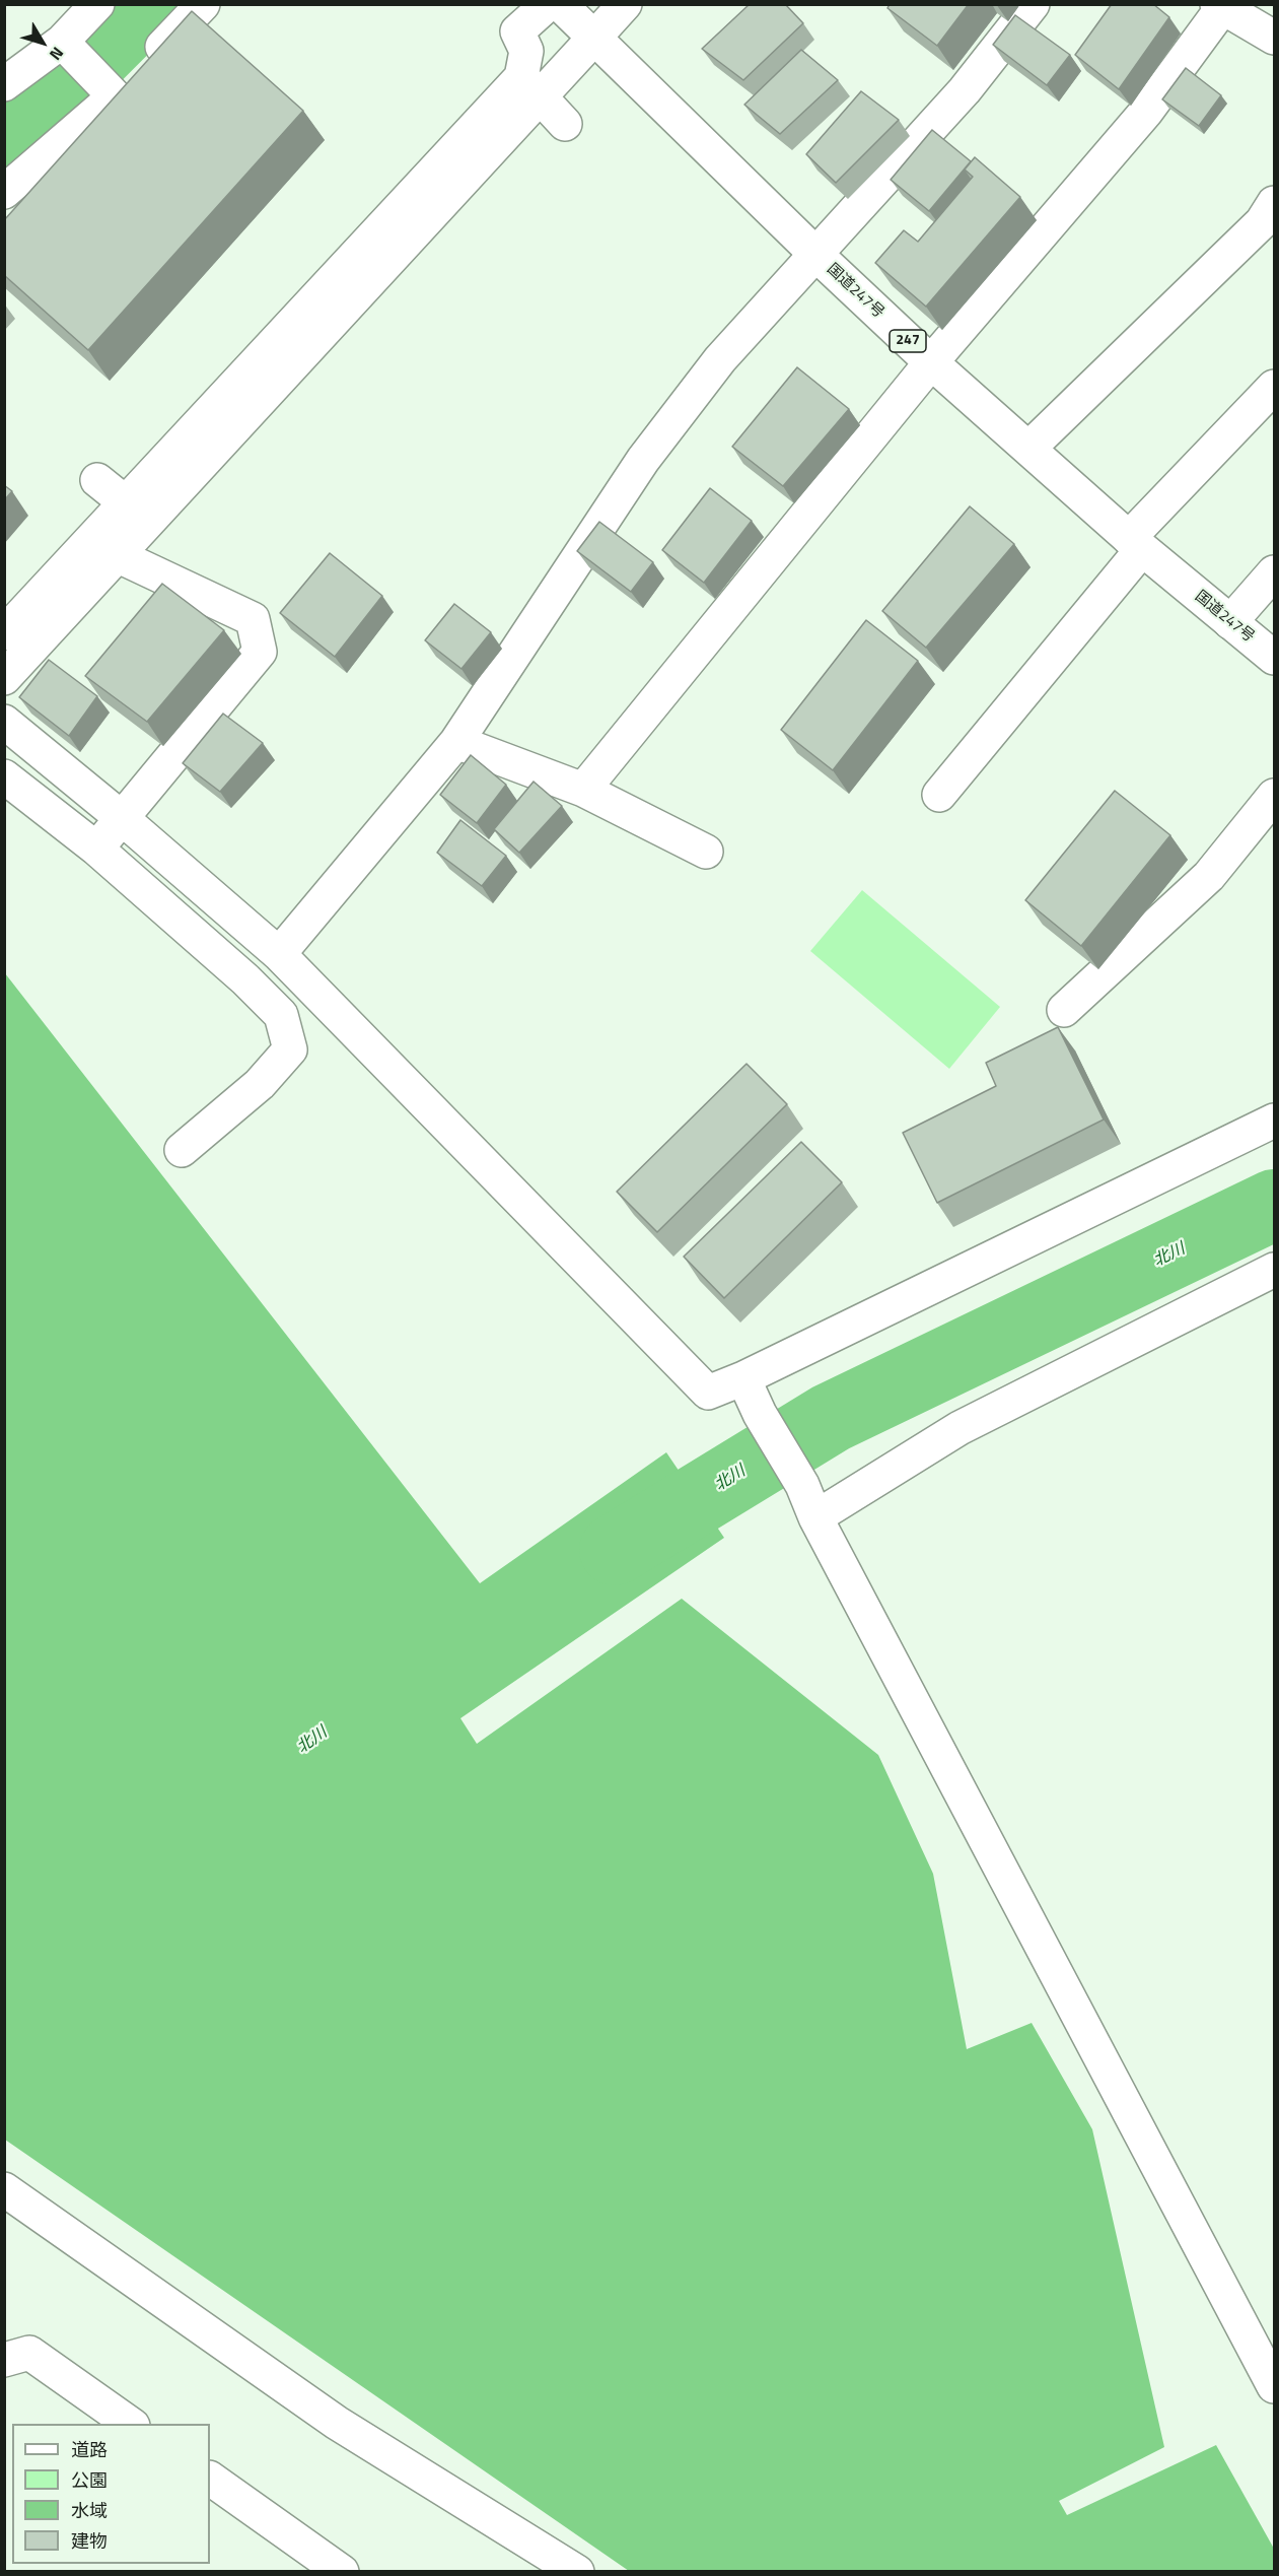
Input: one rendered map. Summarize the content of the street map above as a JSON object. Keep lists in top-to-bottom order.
{
  "streets": {
    "main road": ["国道247号", "247"]
  },
  "water": ["北川"],
  "legend": [
    "道路",
    "公園",
    "水域",
    "建物"
  ],
  "north": "bottom right"
}
